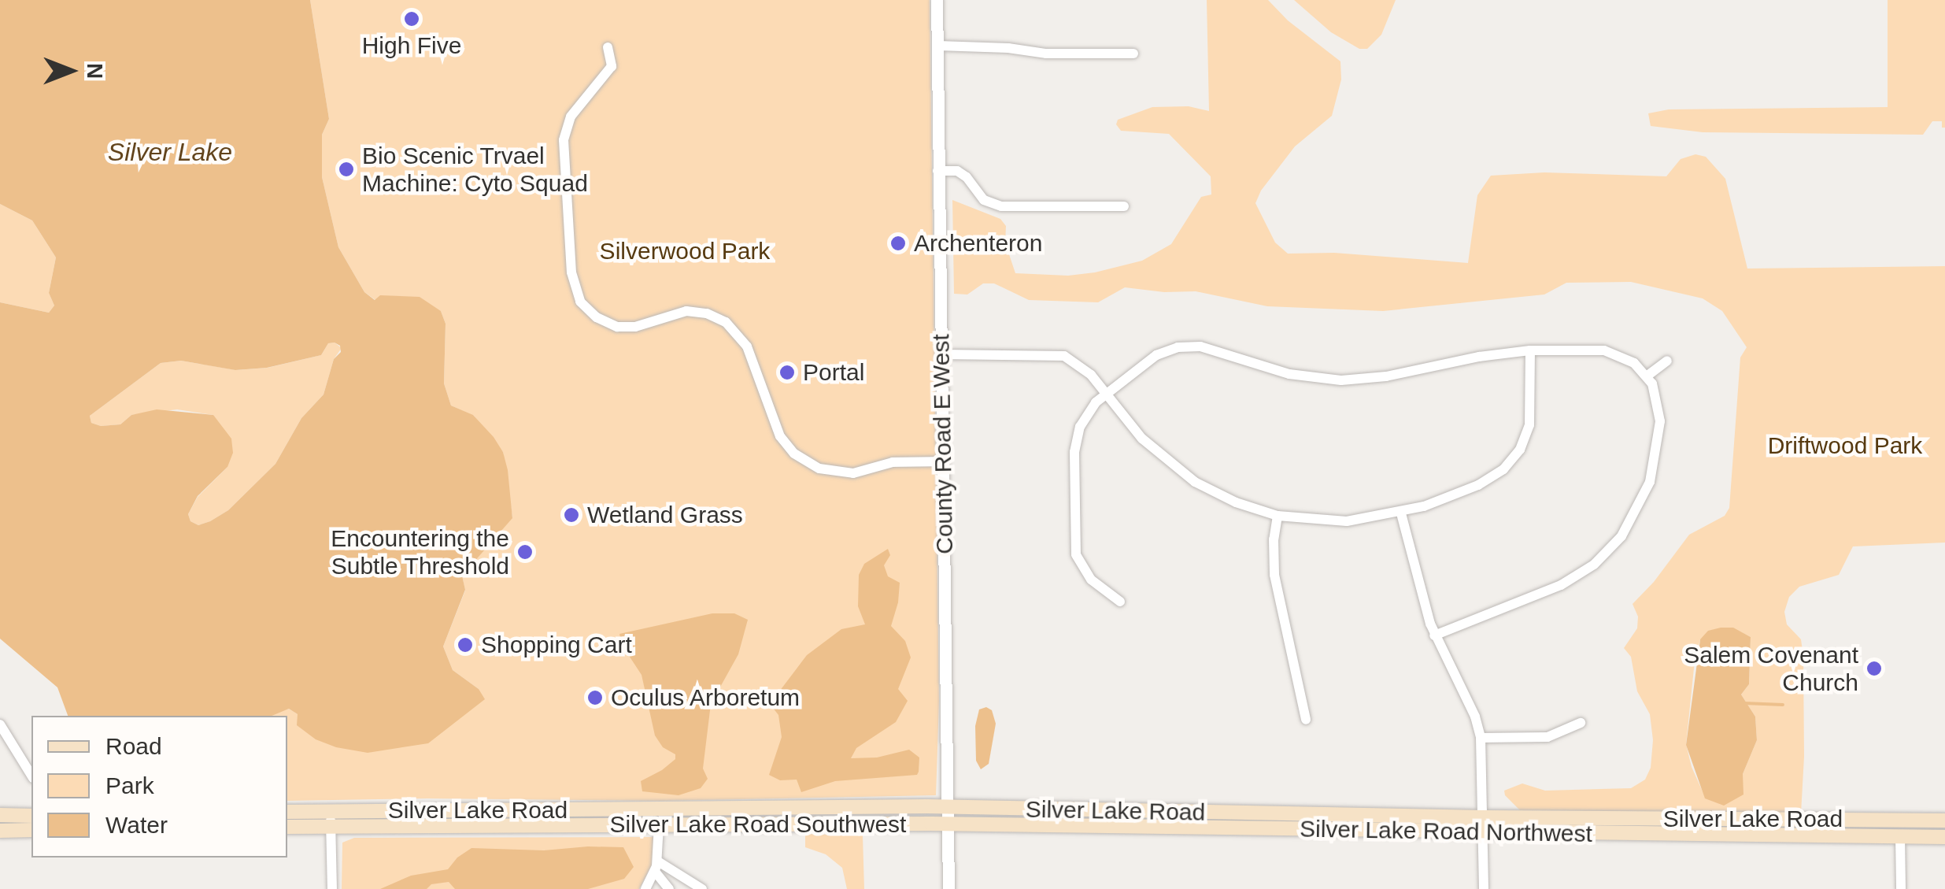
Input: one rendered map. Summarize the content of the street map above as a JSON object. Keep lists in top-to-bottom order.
{
  "streets": {
    "main road": ["Silver Lake Road", "Silver Lake Road Southwest", "Silver Lake Road Northwest"],
    "street": ["County Road E West"]
  },
  "crossings": [
    ["County Road E West", "Silver Lake Road"],
    ["County Road E West", "Silver Lake Road Southwest"],
    ["County Road E West", "Silver Lake Road Northwest"],
    ["Silver Lake Road", "Silver Lake Road Southwest"],
    ["Silver Lake Road", "Silver Lake Road Northwest"],
    ["Silver Lake Road Southwest", "Silver Lake Road Northwest"]
  ],
  "water": ["Silver Lake"],
  "parks": ["Silverwood Park", "Driftwood Park"],
  "places": [
    "High Five",
    "Bio Scenic Trvael Machine: Cyto Squad",
    "Archenteron",
    "Portal",
    "Wetland Grass",
    "Encountering the Subtle Threshold",
    "Shopping Cart",
    "Salem Covenant Church",
    "Oculus Arboretum"
  ],
  "legend": ["Road", "Park", "Water"],
  "north": "right"
}
